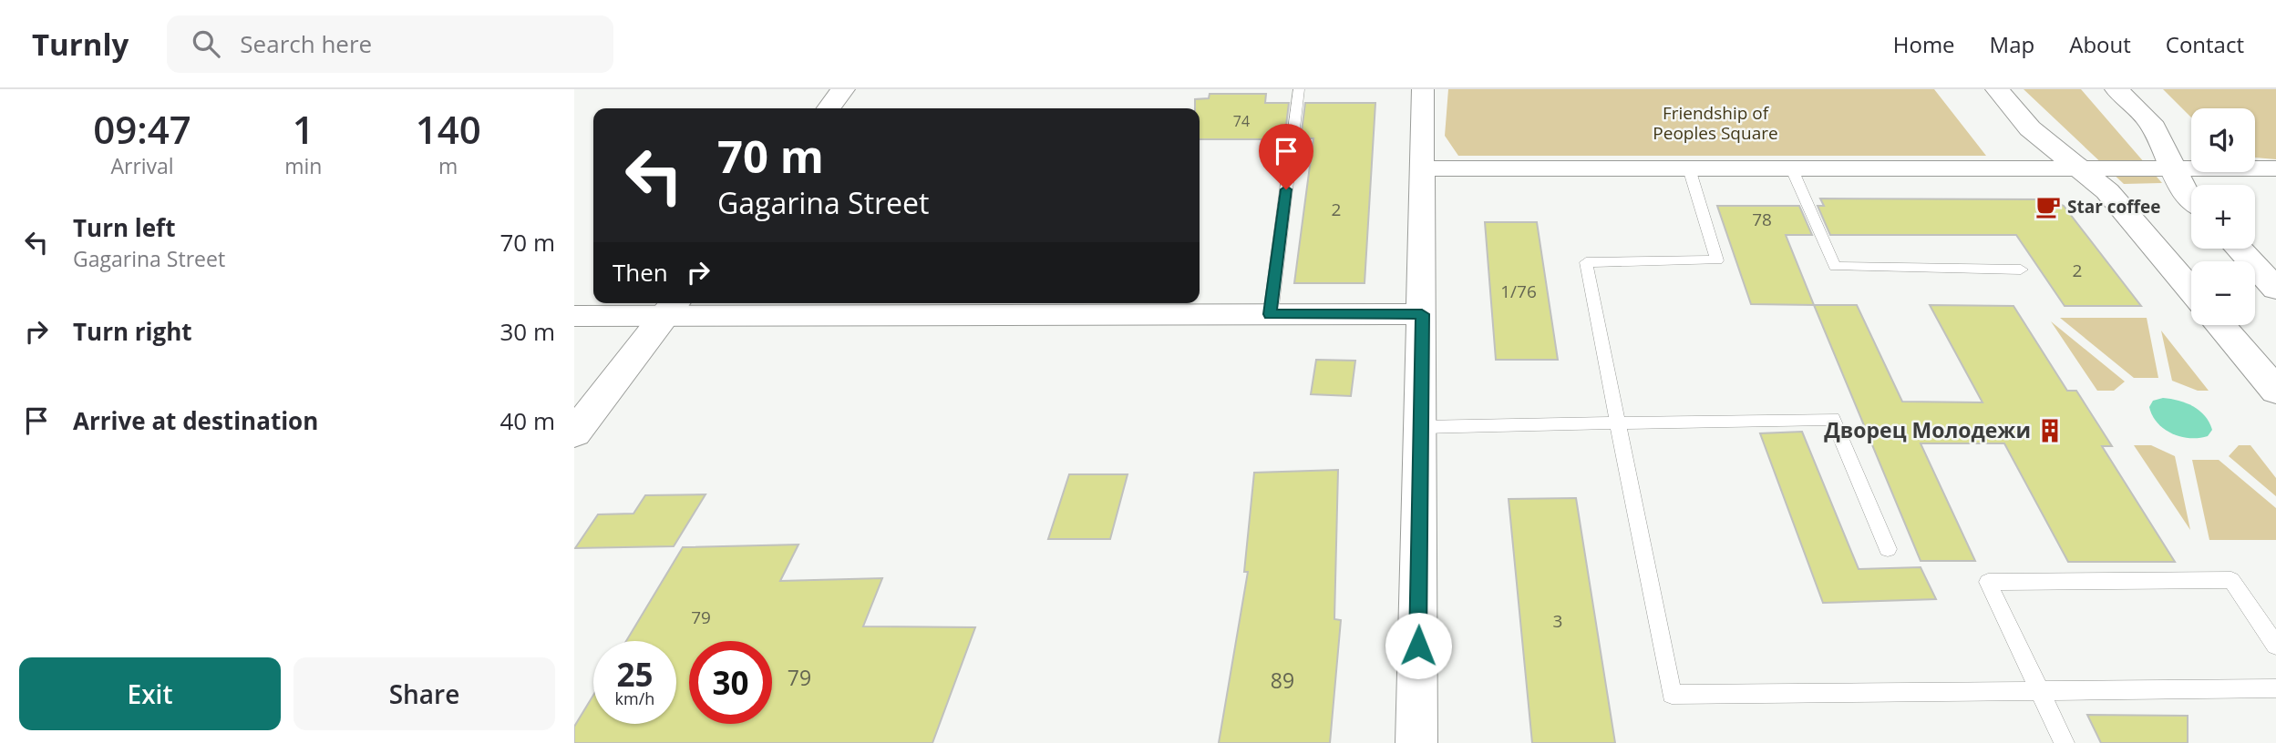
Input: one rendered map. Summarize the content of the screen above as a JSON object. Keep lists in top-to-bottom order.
{
  "parks": ["Friendship of Peoples Square"],
  "places": {
    "cafe": ["Star coffee"],
    "building": ["Дворец Молодежи"]
  },
  "house_numbers": [
    "74",
    "2",
    "78",
    "2",
    "1/76",
    "79",
    "3",
    "79",
    "89"
  ],
  "page": {
    "header": "Turnly",
    "search": "Search here",
    "nav": [
      "Home",
      "Map",
      "About",
      "Contact"
    ],
    "eta": [
      "09:47",
      "Arrival",
      "1",
      "min",
      "140",
      "m"
    ],
    "map_buttons": ["+", "−"],
    "turn": ["70 m", "Gagarina Street"],
    "list": [
      {
        "name": "Turn left",
        "note": "Gagarina Street",
        "value": "70 m"
      },
      {
        "name": "Turn right",
        "value": "30 m"
      },
      {
        "name": "Arrive at destination",
        "value": "40 m"
      }
    ],
    "then": "Then",
    "speed": "25 km/h",
    "limit": "30",
    "buttons": ["Exit", "Share"]
  }
}
